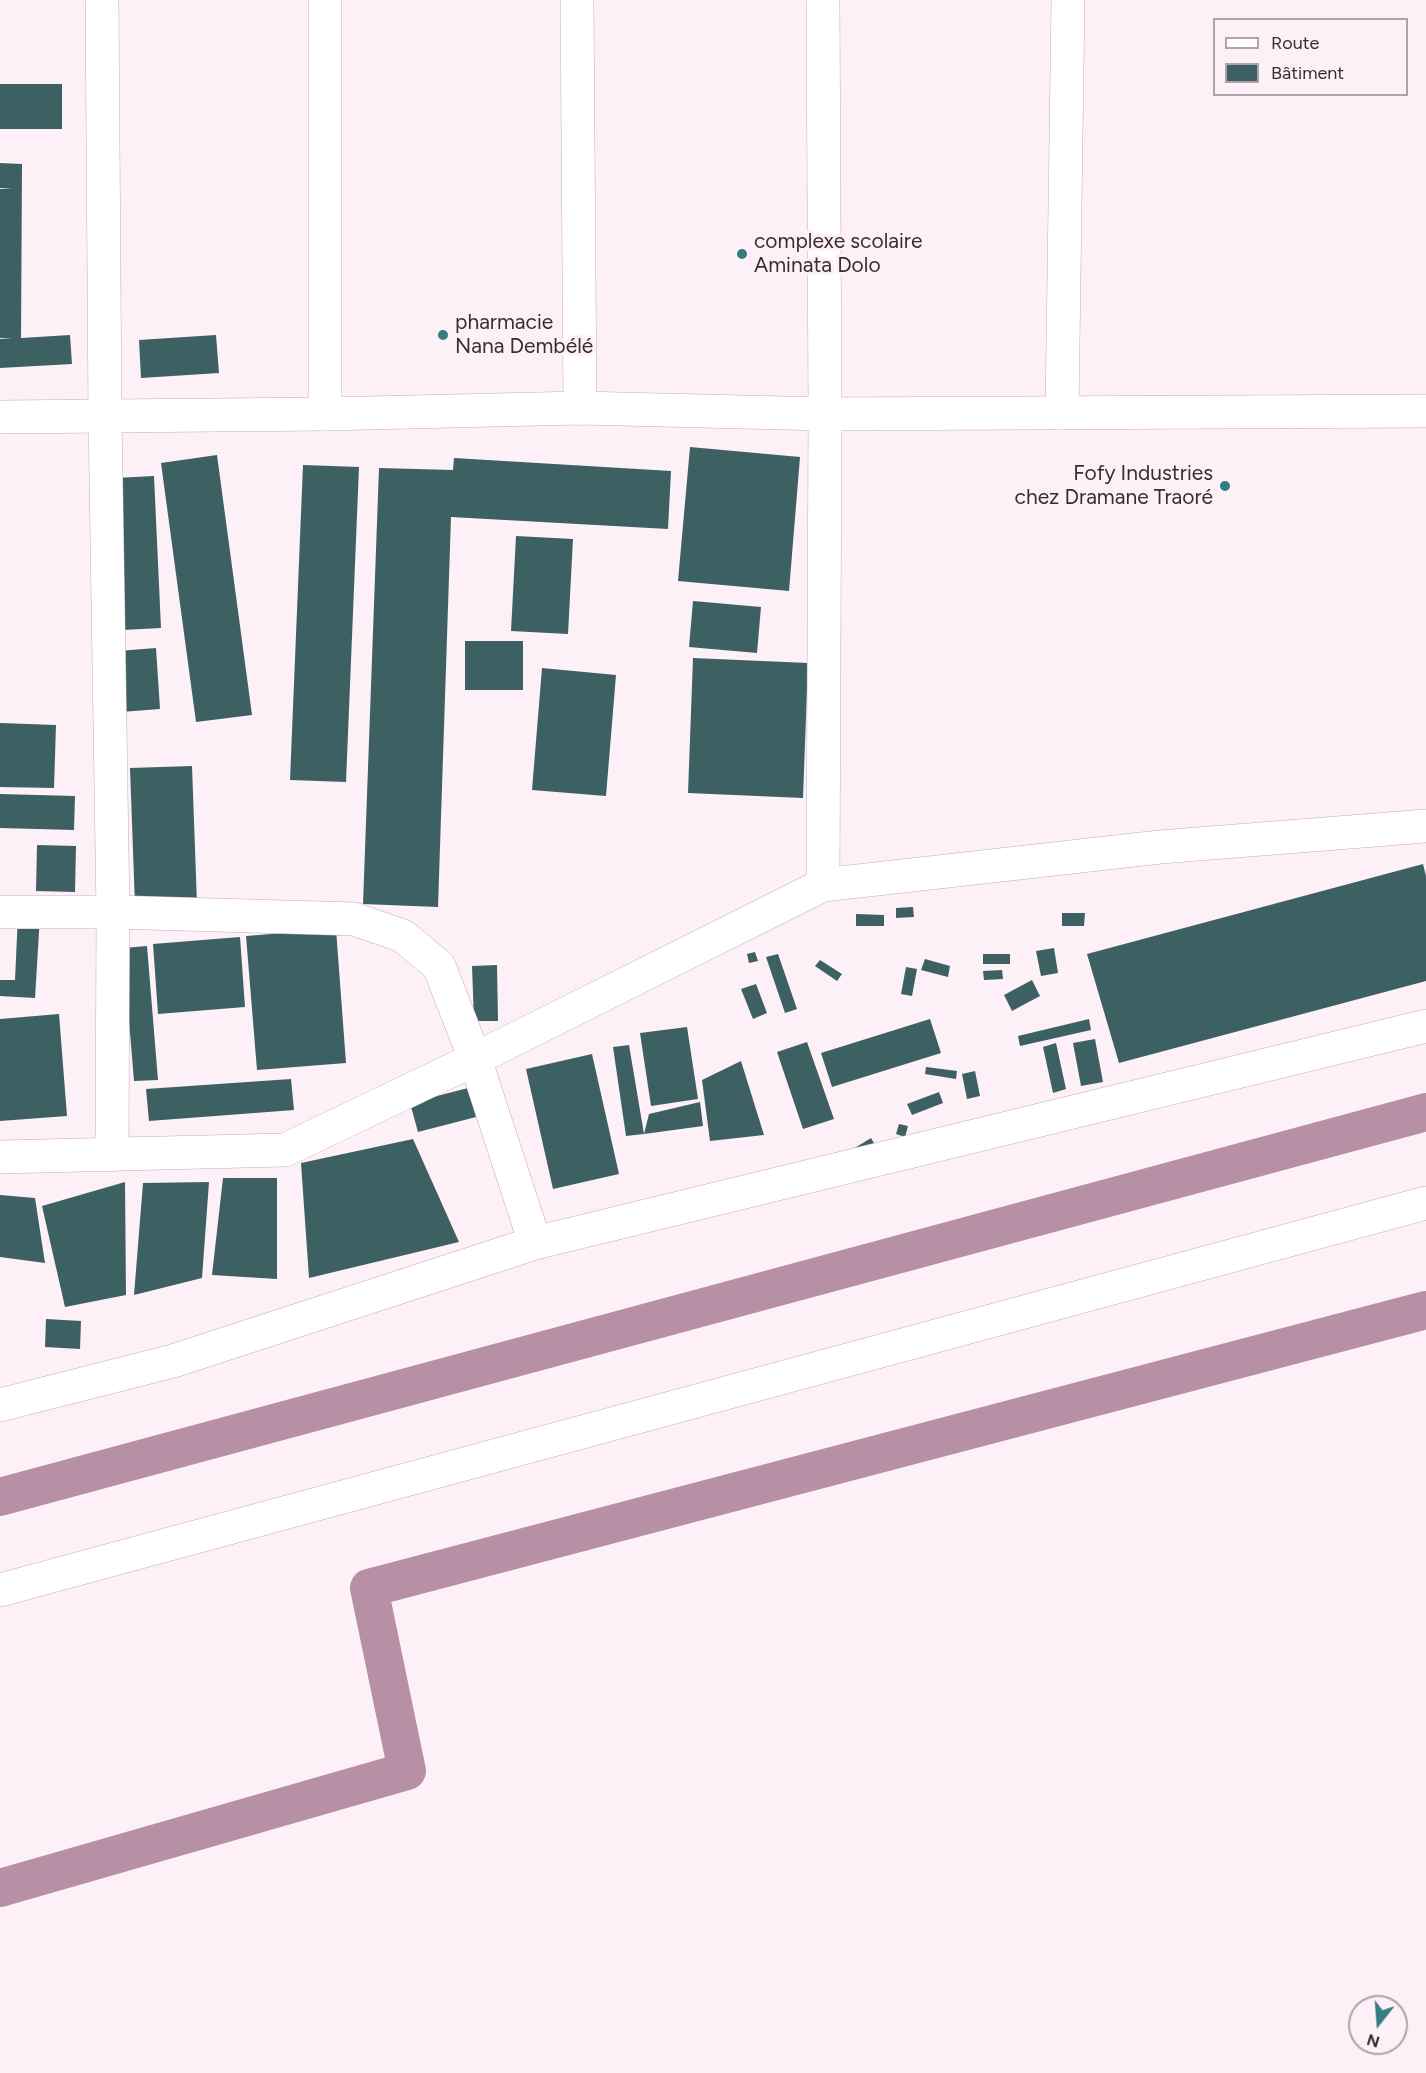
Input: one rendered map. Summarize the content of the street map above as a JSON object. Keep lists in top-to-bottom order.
{
  "places": ["complexe scolaire Aminata Dolo", "pharmacie Nana Dembélé", "Fofy Industries chez Dramane Traoré"],
  "legend": ["Route", "Bâtiment"],
  "north": "bottom"
}
